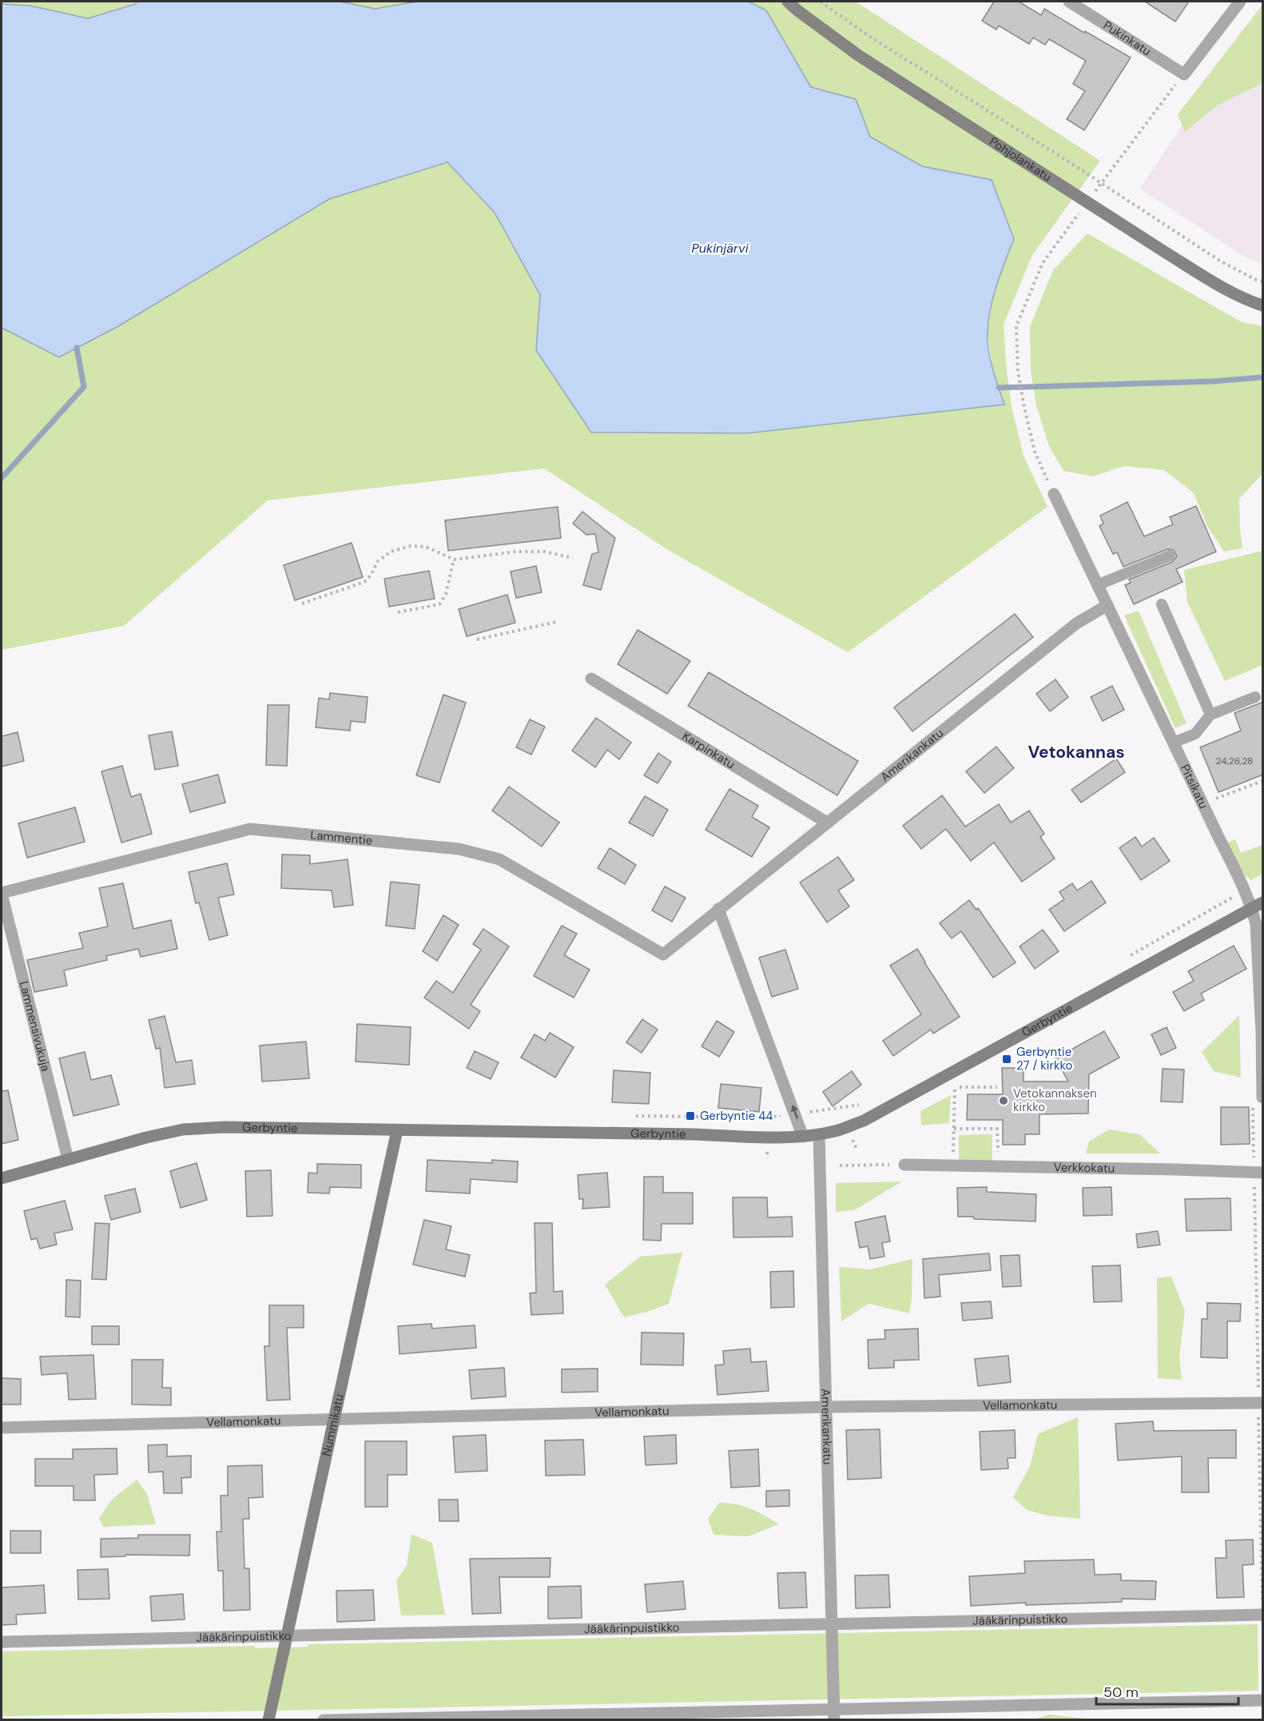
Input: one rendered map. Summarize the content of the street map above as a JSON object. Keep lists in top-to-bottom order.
{
  "streets": {
    "main road": ["Pohjolankatu", "Gerbyntie", "Nummikatu"],
    "street": [
      "Pukinkatu",
      "Karpinkatu",
      "Amerikankatu",
      "Pitsikatu",
      "Lammentie",
      "Lammensivukuja",
      "Verkkokatu",
      "Vellamonkatu",
      "Jääkärinpuistikko"
    ]
  },
  "crossings": [
    ["Karpinkatu", "Amerikankatu"],
    ["Amerikankatu", "Pitsikatu"],
    ["Amerikankatu", "Lammentie"],
    ["Amerikankatu", "Gerbyntie"],
    ["Amerikankatu", "Vellamonkatu"],
    ["Amerikankatu", "Jääkärinpuistikko"],
    ["Pitsikatu", "Gerbyntie"],
    ["Lammentie", "Lammensivukuja"],
    ["Gerbyntie", "Lammensivukuja"],
    ["Gerbyntie", "Nummikatu"],
    ["Vellamonkatu", "Nummikatu"],
    ["Nummikatu", "Jääkärinpuistikko"]
  ],
  "districts": ["Vetokannas"],
  "water": ["Pukinjärvi"],
  "places": {
    "transit": ["Gerbyntie 27 / kirkko", "Gerbyntie 44"],
    "other": ["Vetokannaksen kirkko"]
  },
  "house_numbers": ["24,26,28"],
  "scale_bar": "50 m"
}
